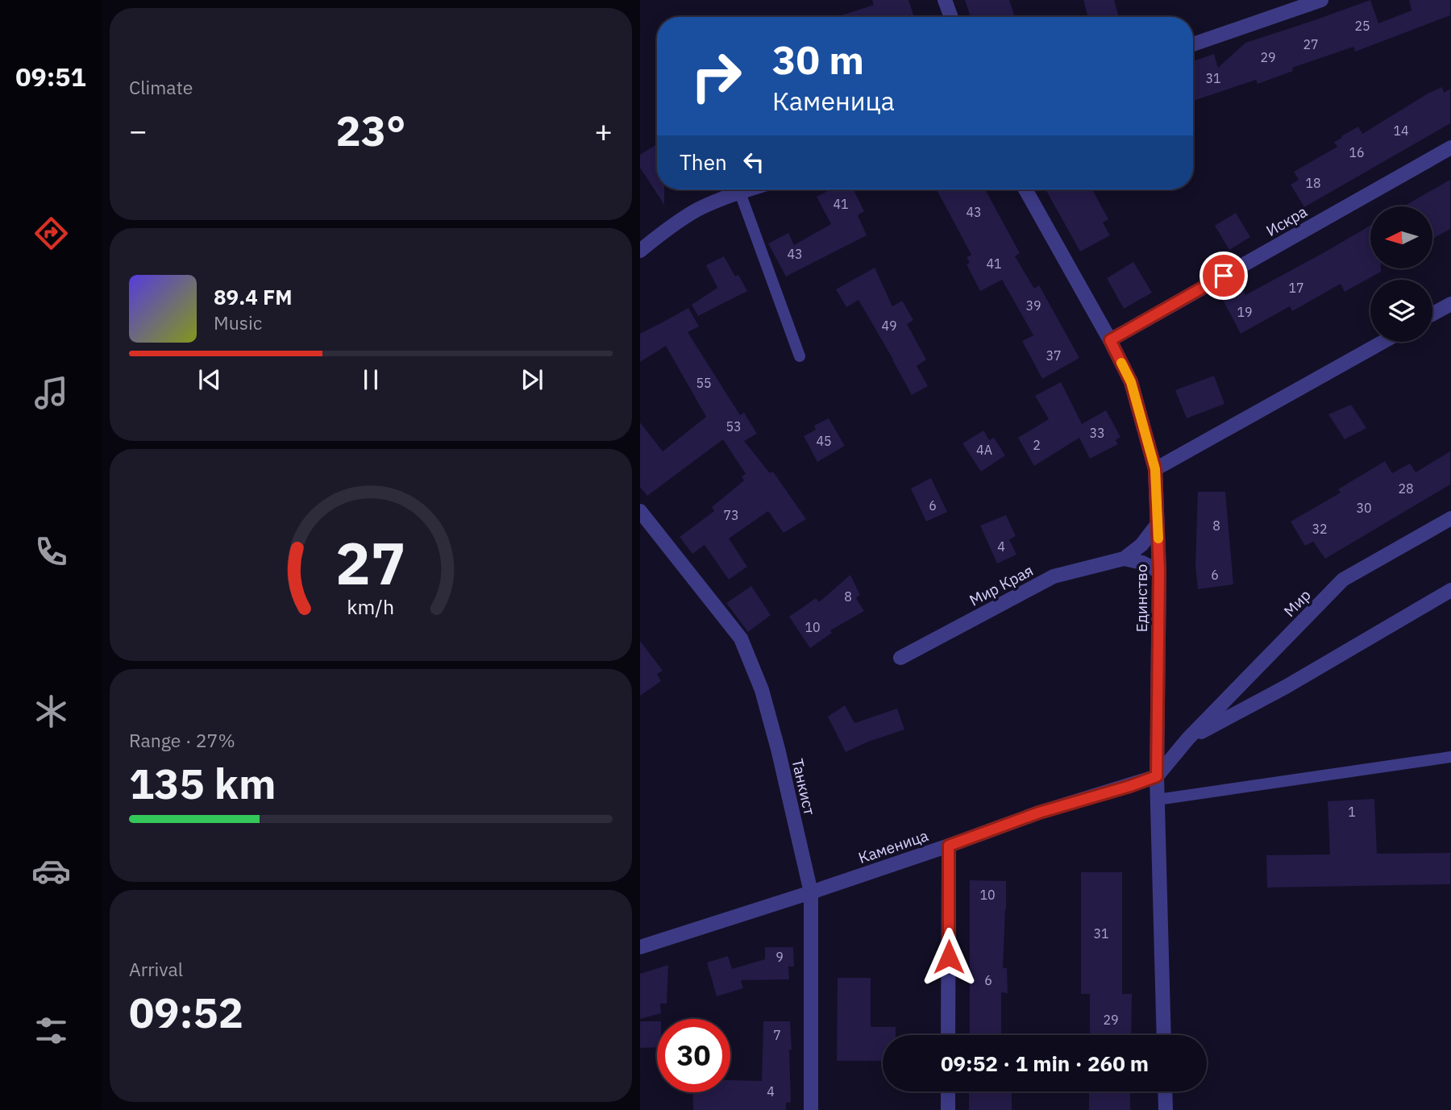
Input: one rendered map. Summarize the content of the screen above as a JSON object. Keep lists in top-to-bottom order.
{
  "streets": {
    "street": [
      "Искра",
      "Мир Края",
      "Единство",
      "Мир",
      "Танкист",
      "Каменица"
    ]
  },
  "crossings": [
    ["Искра", "Единство"],
    ["Мир Края", "Единство"],
    ["Единство", "Мир"],
    ["Единство", "Каменица"],
    ["Мир", "Каменица"],
    ["Танкист", "Каменица"]
  ],
  "house_numbers": [
    "25",
    "27",
    "29",
    "31",
    "14",
    "16",
    "18",
    "41",
    "43",
    "43",
    "41",
    "17",
    "39",
    "19",
    "49",
    "37",
    "55",
    "53",
    "33",
    "45",
    "2",
    "4А",
    "28",
    "6",
    "30",
    "73",
    "8",
    "32",
    "4",
    "6",
    "8",
    "10",
    "1",
    "10",
    "31",
    "9",
    "6",
    "29",
    "7",
    "4"
  ],
  "north": "left",
  "page": {
    "tabs": "09:51",
    "tile": [
      "Climate",
      ["Range · 27%", "135 km"],
      ["Arrival", "09:52"]
    ],
    "turn": ["30 m", "Каменица"],
    "heat": ["−", "23°", "+"],
    "then": "Then",
    "song": ["89.4 FM", "Music"],
    "limit": "30",
    "trip": "09:52 · 1 min · 260 m",
    "gauge": ["27", "km/h"]
  }
}
